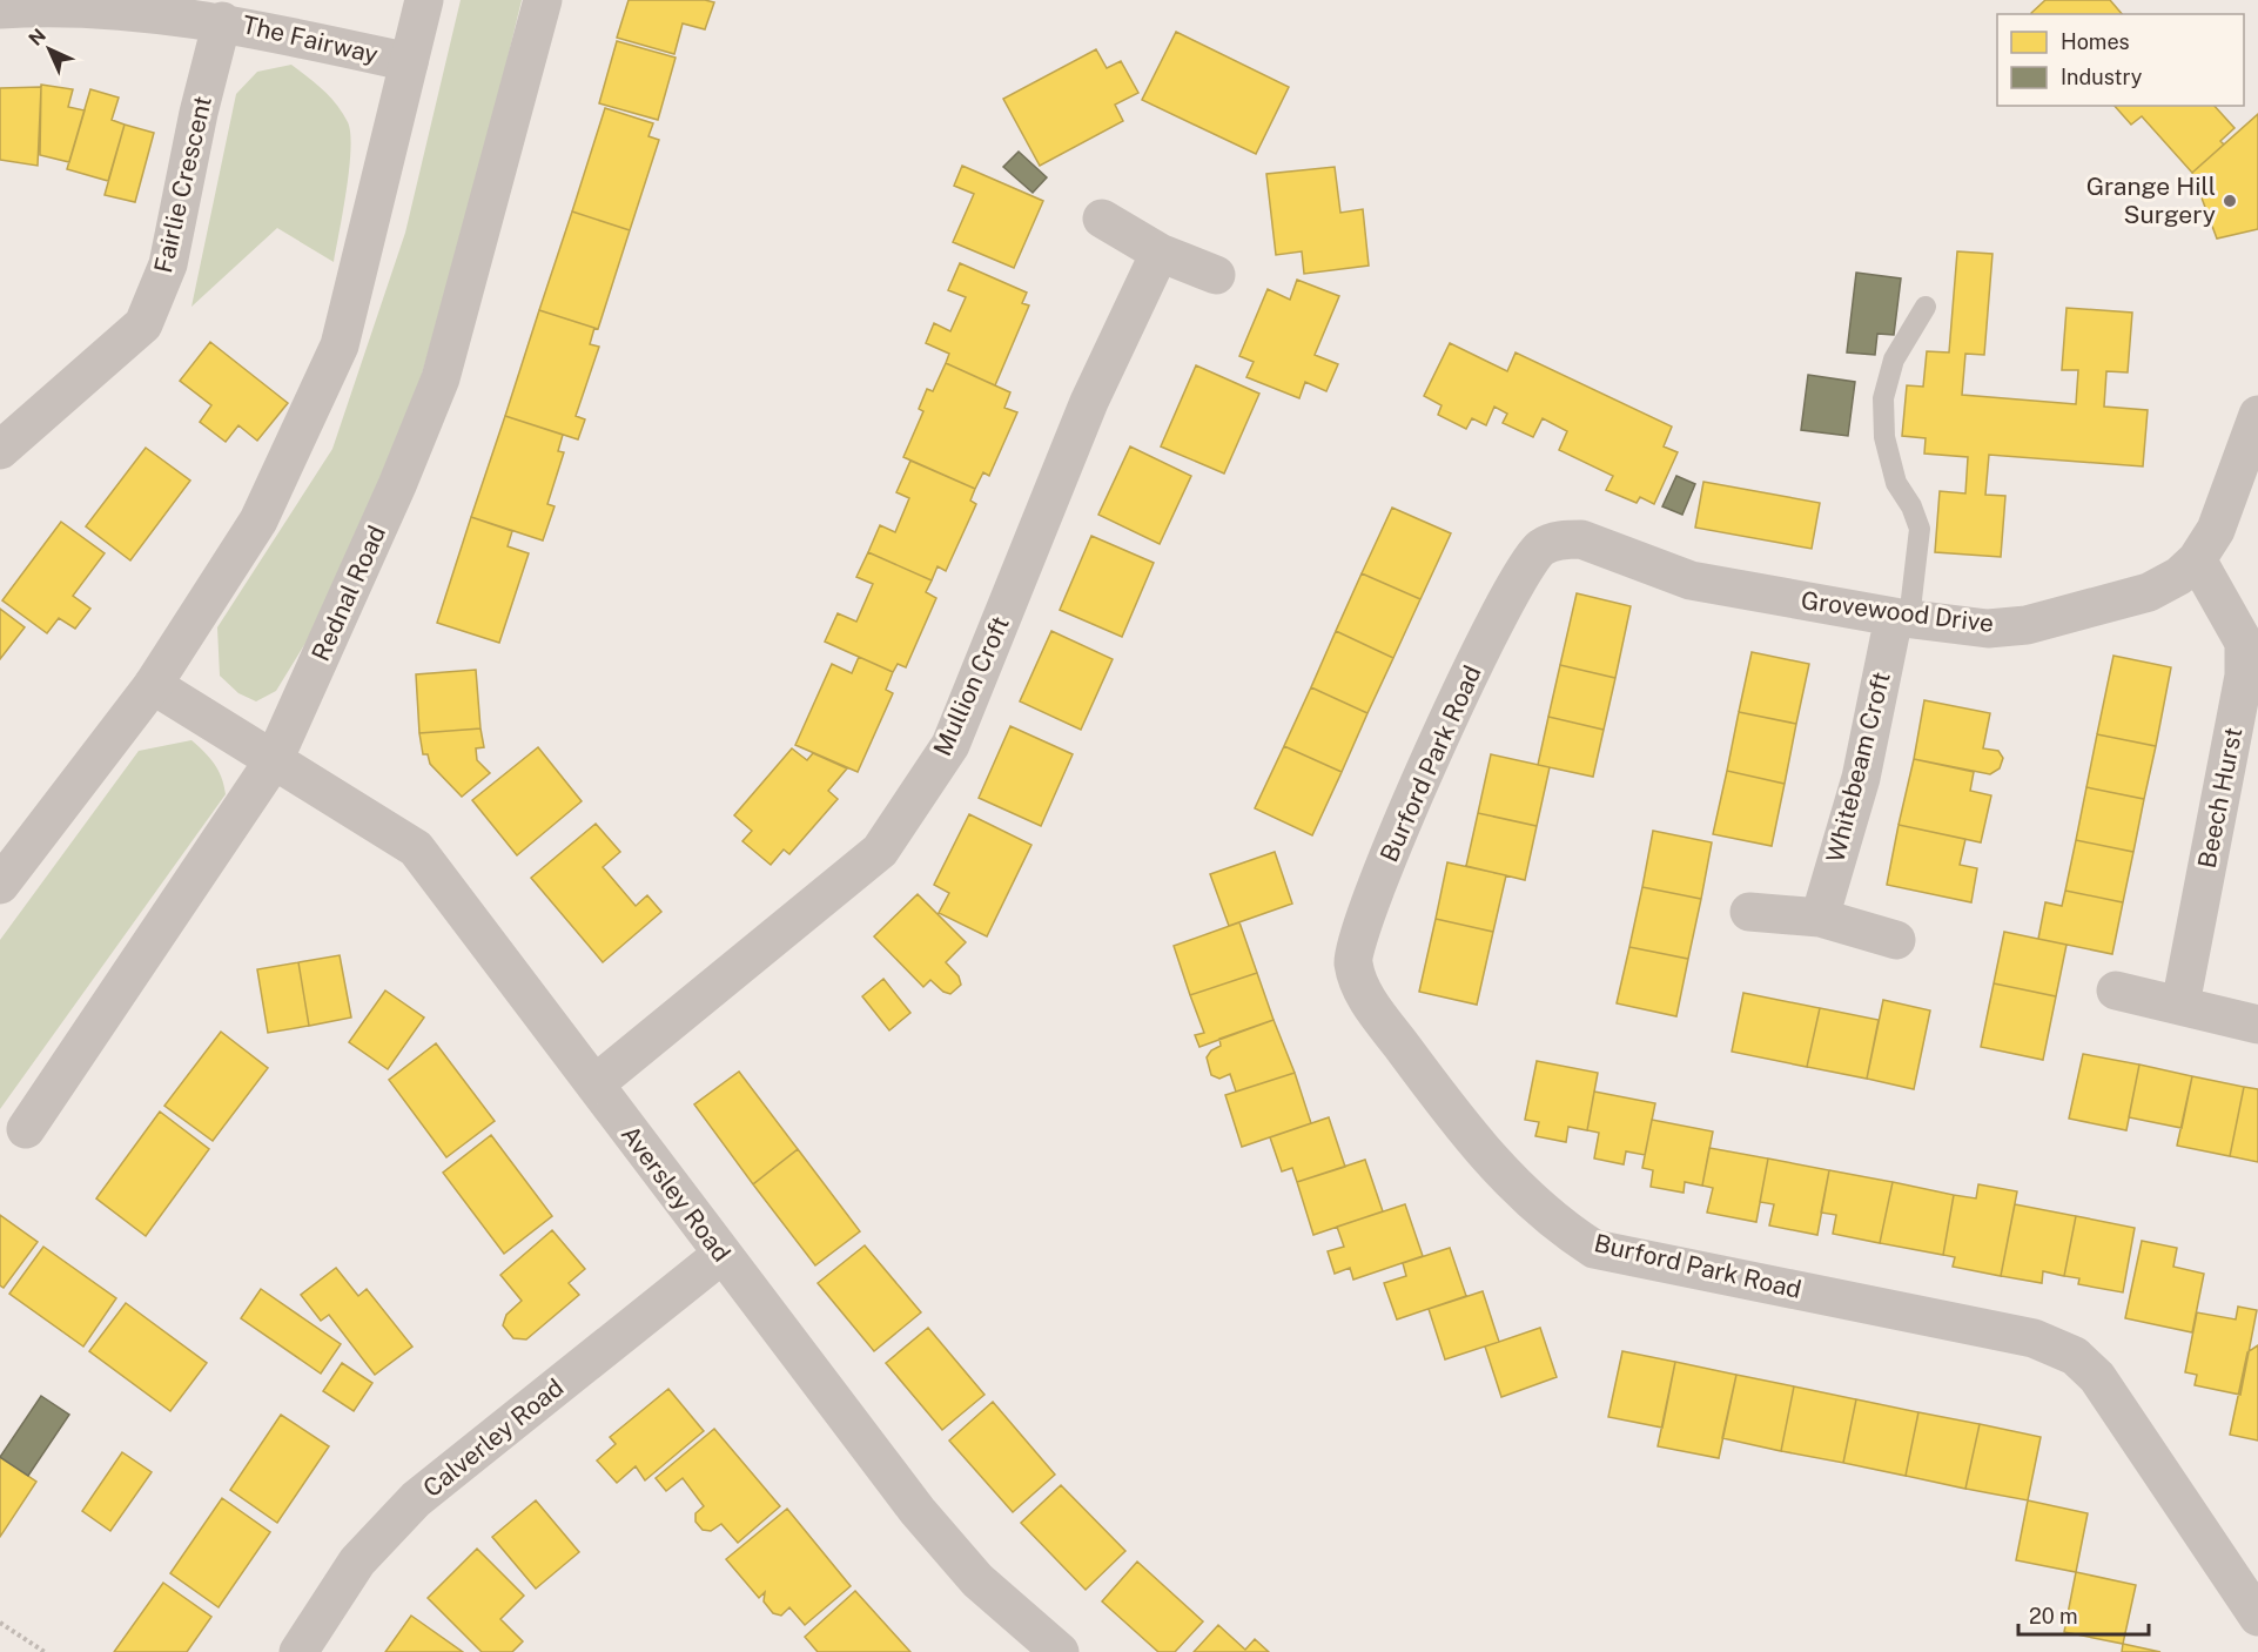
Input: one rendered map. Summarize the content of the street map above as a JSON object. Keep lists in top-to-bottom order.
{
  "streets": {
    "street": [
      "The Fairway",
      "Fairlie Crescent",
      "Rednal Road",
      "Grovewood Drive",
      "Mullion Croft",
      "Burford Park Road",
      "Whitebeam Croft",
      "Beech Hurst",
      "Aversley Road",
      "Calverley Road"
    ]
  },
  "crossings": [
    ["The Fairway", "Fairlie Crescent"],
    ["Rednal Road", "Aversley Road"],
    ["Grovewood Drive", "Burford Park Road"],
    ["Grovewood Drive", "Whitebeam Croft"],
    ["Grovewood Drive", "Beech Hurst"],
    ["Mullion Croft", "Aversley Road"],
    ["Aversley Road", "Calverley Road"]
  ],
  "places": ["Grange Hill Surgery"],
  "legend": ["Homes", "Industry"],
  "scale_bar": "20 m",
  "north": "top left"
}
